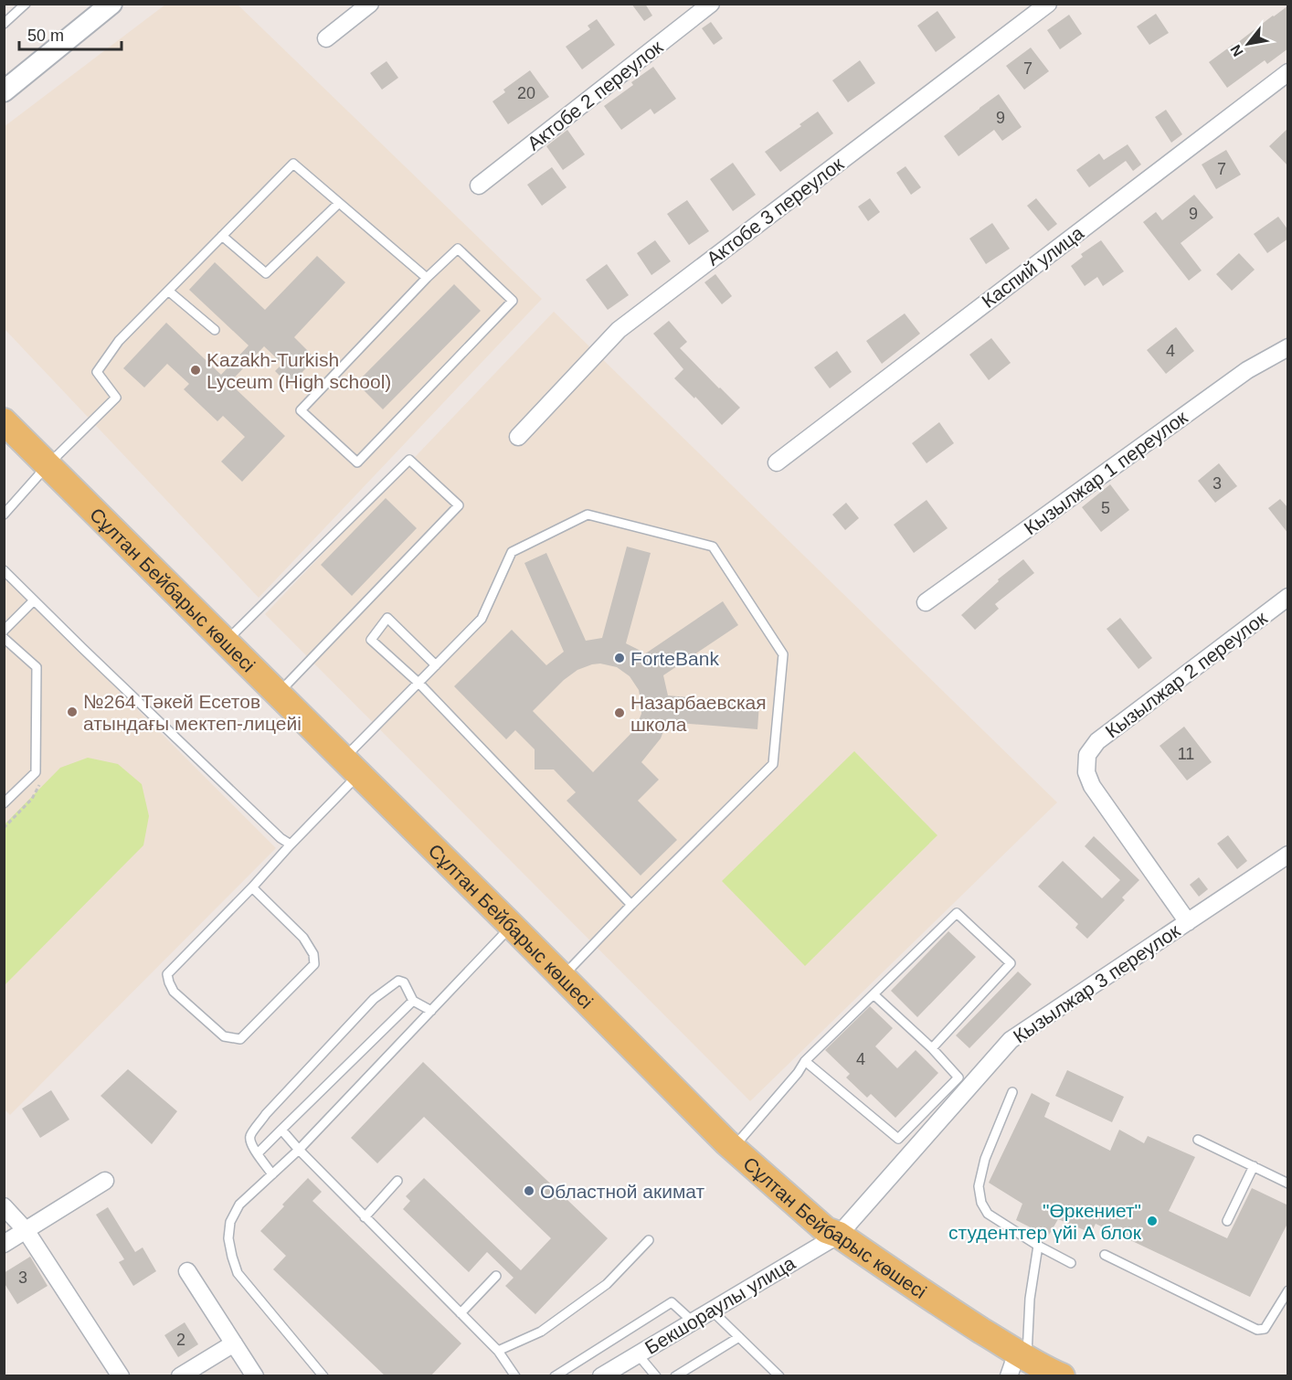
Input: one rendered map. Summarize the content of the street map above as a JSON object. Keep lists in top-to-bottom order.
{
  "streets": {
    "main road": ["Сұлтан Бейбарыс көшесі"],
    "street": [
      "Актобе 2 переулок",
      "Актобе 3 переулок",
      "Каспий улица",
      "Кызылжар 1 переулок",
      "Кызылжар 2 переулок",
      "Кызылжар 3 переулок",
      "Бекшораулы улица"
    ]
  },
  "crossings": [
    ["Сұлтан Бейбарыс көшесі", "Кызылжар 3 переулок"],
    ["Сұлтан Бейбарыс көшесі", "Бекшораулы улица"],
    ["Кызылжар 2 переулок", "Кызылжар 3 переулок"],
    ["Кызылжар 3 переулок", "Бекшораулы улица"]
  ],
  "places": [
    "Kazakh-Turkish Lyceum (High school)",
    "ForteBank",
    "№264 Тәкей Есетов атындағы мектеп-лицейі",
    "Назарбаевская школа",
    "Областной акимат",
    "\"Өркениет\" студенттер үйі А блок"
  ],
  "house_numbers": [
    "7",
    "20",
    "9",
    "7",
    "9",
    "4",
    "3",
    "5",
    "11",
    "4",
    "3",
    "2"
  ],
  "scale_bar": "50 m",
  "north": "bottom left"
}
